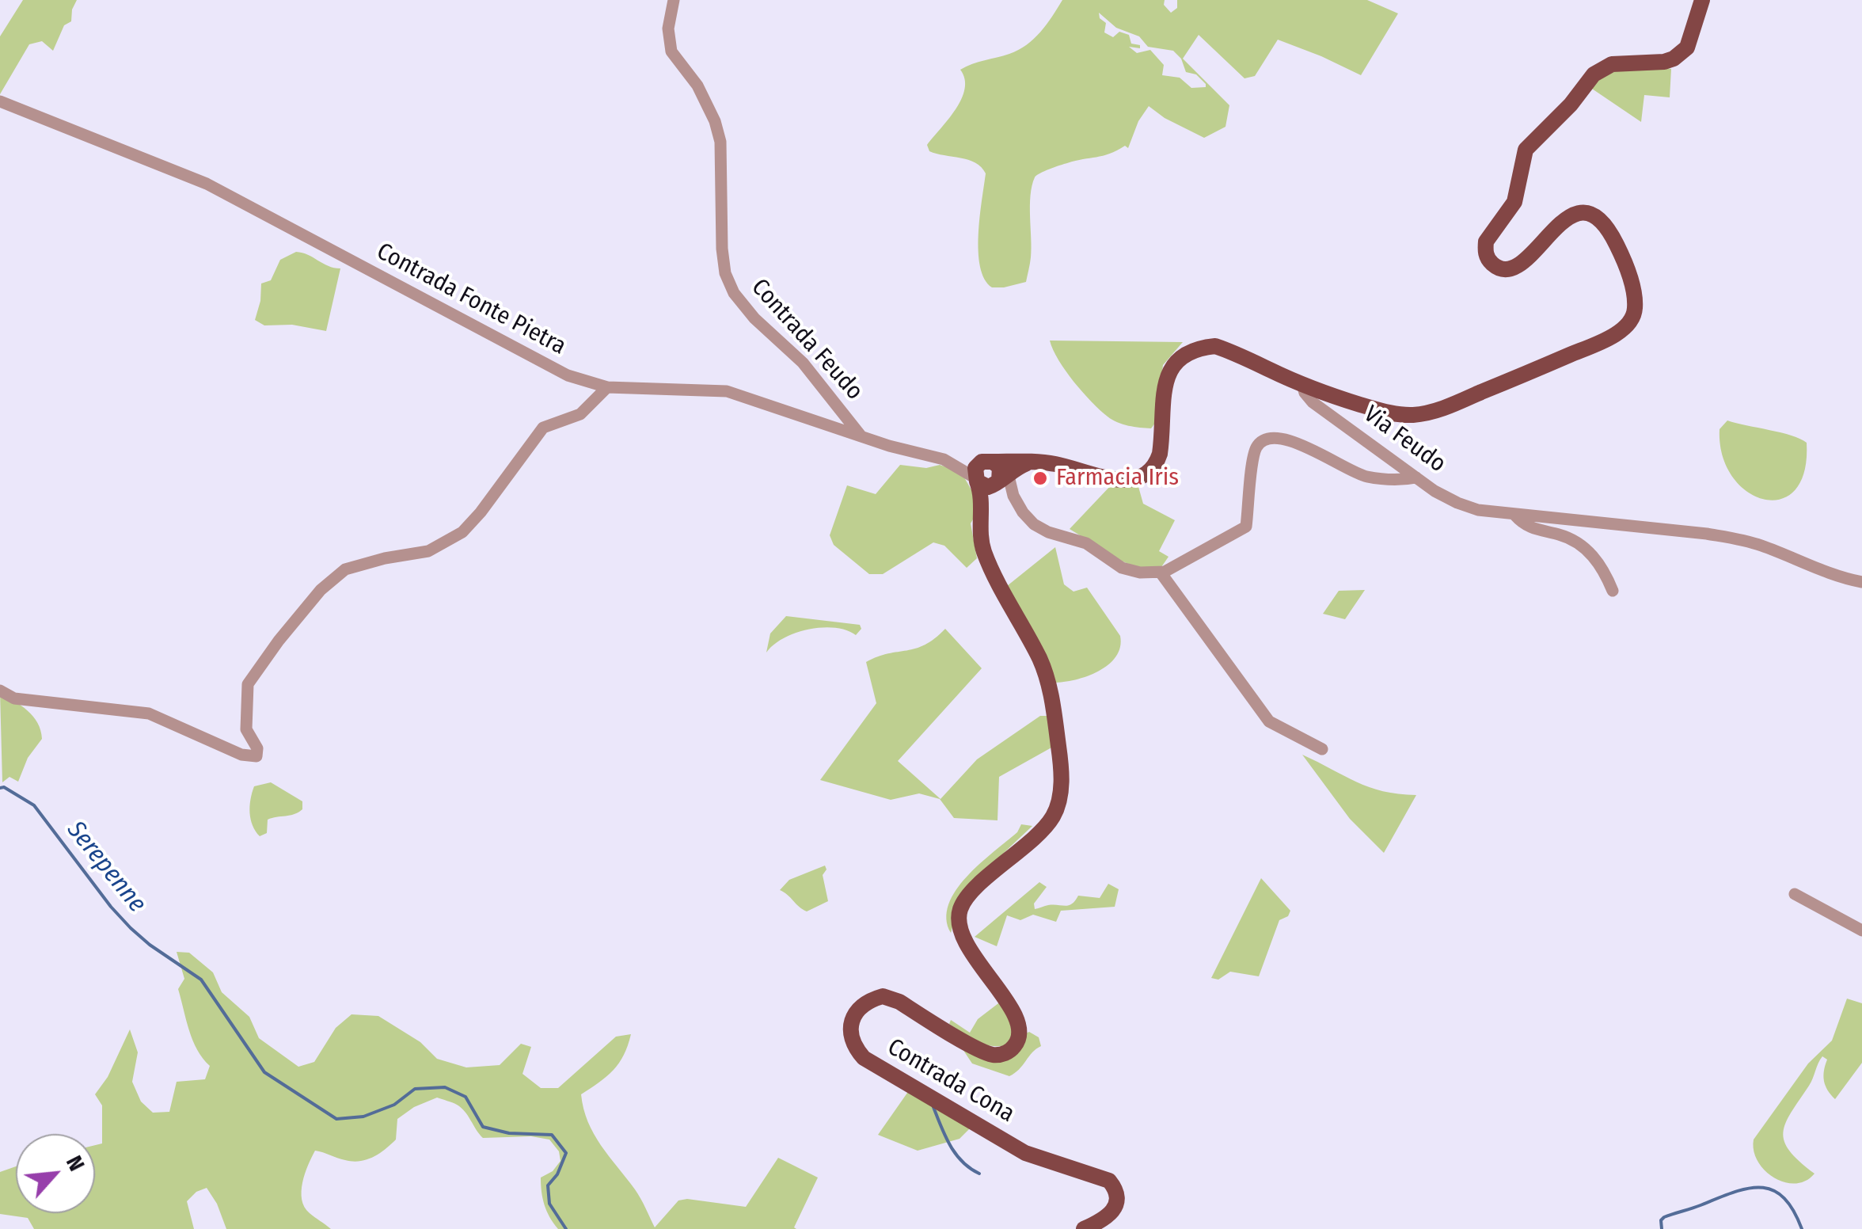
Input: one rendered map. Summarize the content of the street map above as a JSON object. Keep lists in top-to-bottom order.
{
  "streets": {
    "main road": ["Via Feudo", "Contrada Cona"],
    "street": ["Contrada Fonte Pietra", "Contrada Feudo"]
  },
  "crossings": [
    ["Contrada Fonte Pietra", "Contrada Feudo"],
    ["Contrada Fonte Pietra", "Via Feudo"],
    ["Contrada Fonte Pietra", "Contrada Cona"],
    ["Via Feudo", "Contrada Cona"]
  ],
  "water": ["Serepenne"],
  "places": ["Farmacia Iris"],
  "north": "top right"
}
